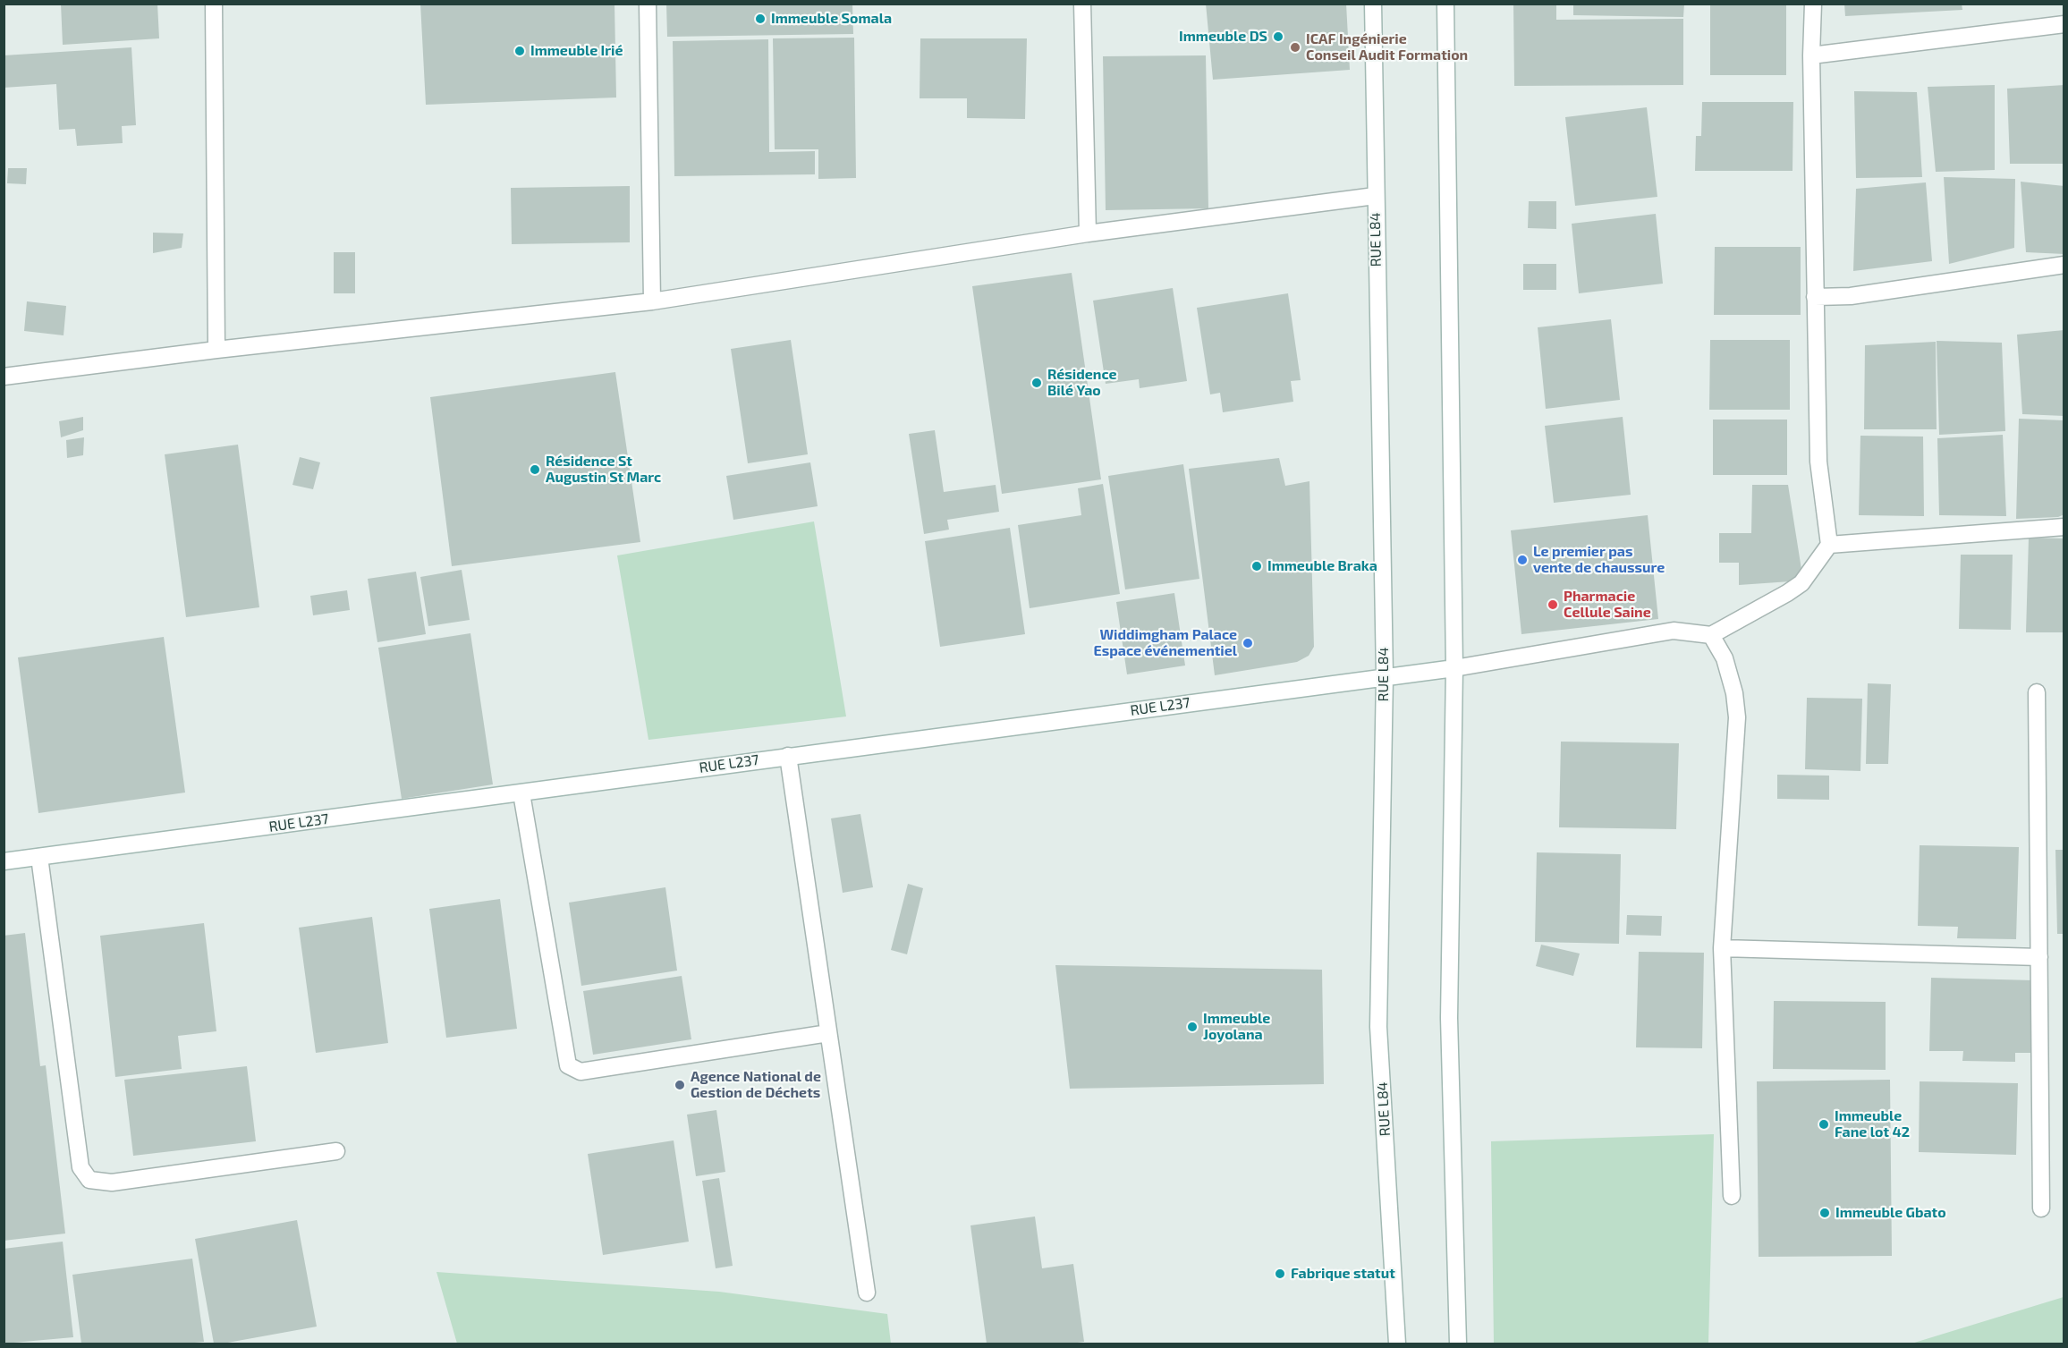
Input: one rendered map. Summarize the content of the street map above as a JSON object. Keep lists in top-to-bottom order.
{
  "streets": {
    "street": ["RUE L84", "RUE L237"]
  },
  "crossings": [
    ["RUE L84", "RUE L237"]
  ],
  "places": [
    "Immeuble Somala",
    "Immeuble DS",
    "ICAF Ingénierie Conseil Audit Formation",
    "Immeuble Irié",
    "Résidence Bilé Yao",
    "Résidence St Augustin St Marc",
    "Le premier pas vente de chaussure",
    "Immeuble Braka",
    "Pharmacie Cellule Saine",
    "Widdimgham Palace Espace événementiel",
    "Immeuble Joyolana",
    "Agence National de Gestion de Déchets",
    "Immeuble Fane lot 42",
    "Immeuble Gbato",
    "Fabrique statut"
  ]
}
